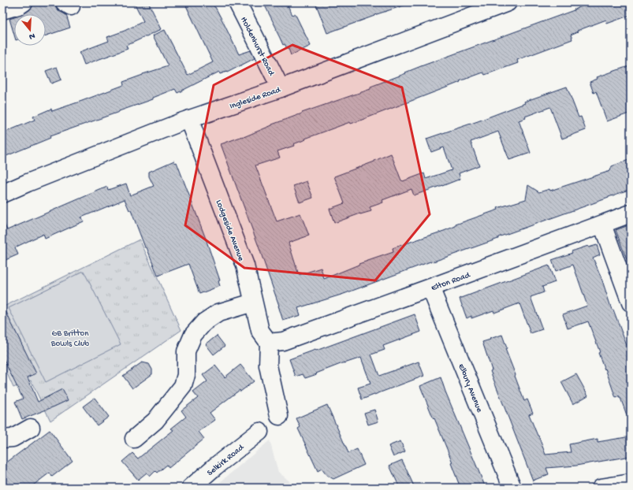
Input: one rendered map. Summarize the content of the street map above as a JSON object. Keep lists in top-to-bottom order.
{
  "streets": {
    "street": [
      "Holdenhurst Road",
      "Ingleside Road",
      "Lodgeside Avenue",
      "Elton Road",
      "Elbury Avenue",
      "Selkirk Road"
    ]
  },
  "crossings": [
    ["Holdenhurst Road", "Ingleside Road"],
    ["Ingleside Road", "Lodgeside Avenue"],
    ["Lodgeside Avenue", "Elton Road"],
    ["Elton Road", "Elbury Avenue"]
  ],
  "parks": ["GB Britton Bowls Club"],
  "north": "bottom"
}
